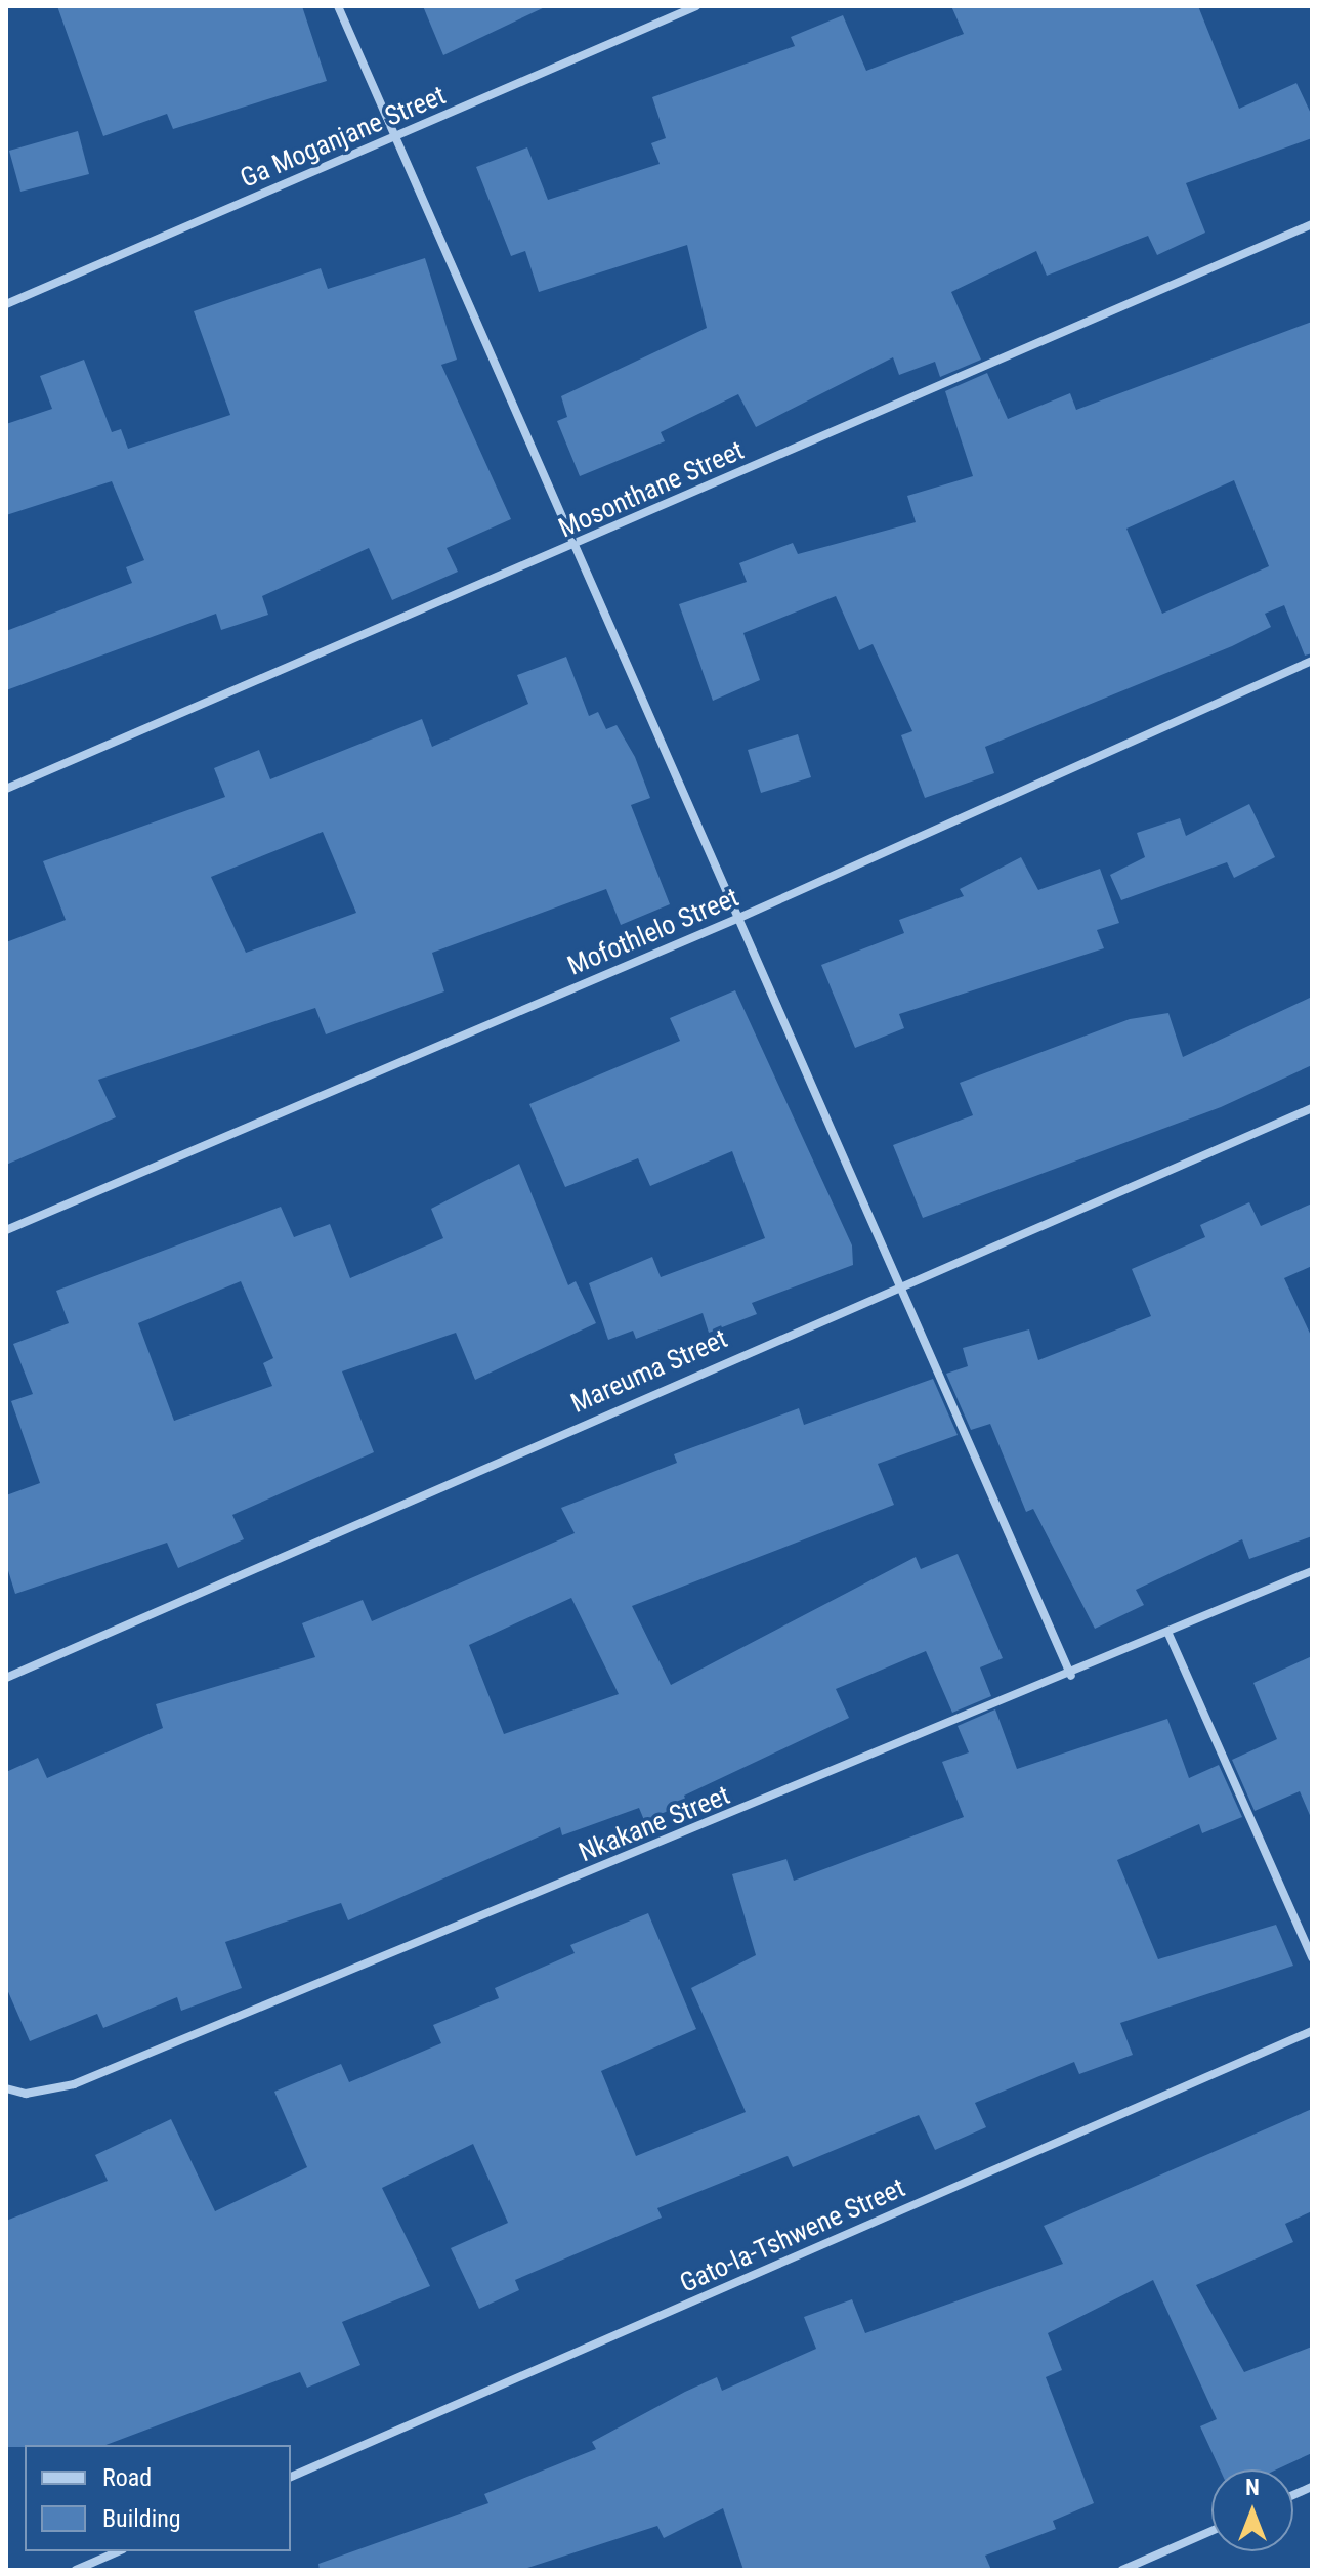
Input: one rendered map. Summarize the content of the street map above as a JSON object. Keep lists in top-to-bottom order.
{
  "streets": {
    "street": [
      "Ga Moganjane Street",
      "Mosonthane Street",
      "Mofothlelo Street",
      "Mareuma Street",
      "Nkakane Street",
      "Gato-la-Tshwene Street"
    ]
  },
  "legend": ["Road", "Building"],
  "north": "top"
}
